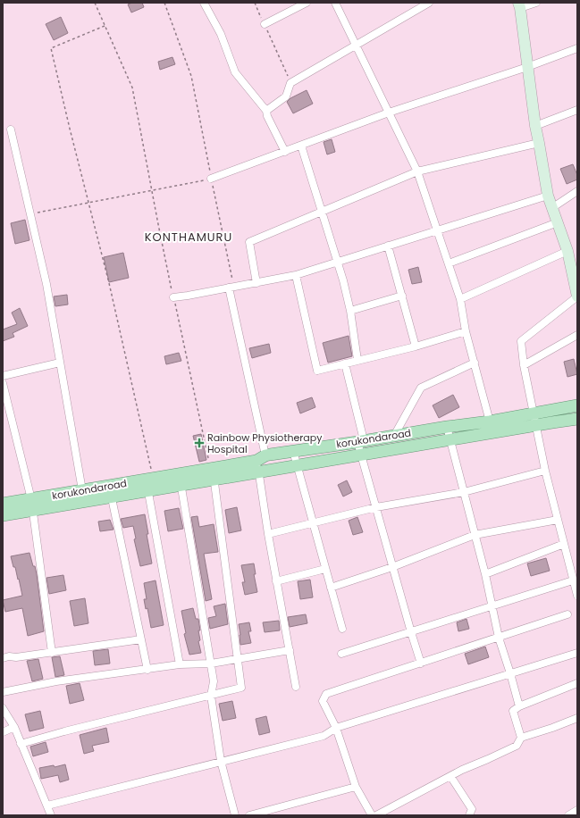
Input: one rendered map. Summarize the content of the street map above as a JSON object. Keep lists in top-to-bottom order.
{
  "streets": {
    "main road": ["korukondaroad"]
  },
  "districts": ["KONTHAMURU"],
  "places": {
    "health": ["Rainbow Physiotherapy Hospital"]
  }
}
